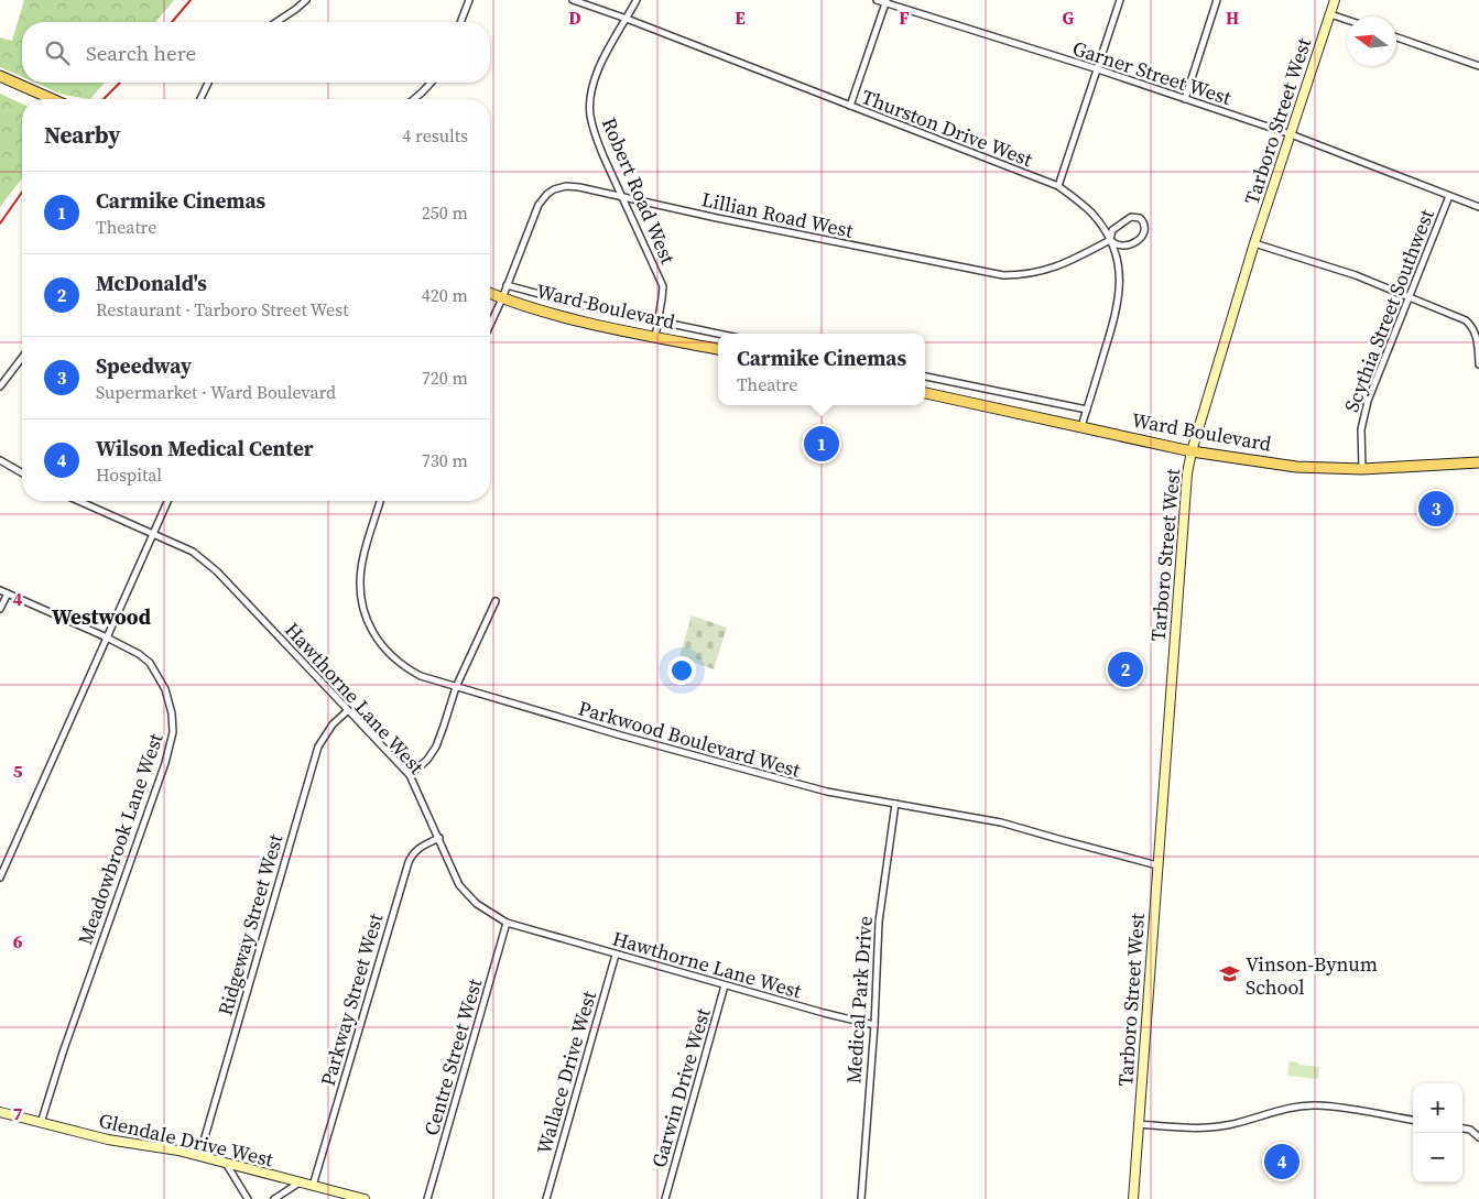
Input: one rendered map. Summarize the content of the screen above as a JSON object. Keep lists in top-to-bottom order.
{
  "streets": {
    "main road": ["Tarboro Street West", "Ward Boulevard", "Glendale Drive West"],
    "street": [
      "Garner Street West",
      "Thurston Drive West",
      "Robert Road West",
      "Lillian Road West",
      "Scythia Street Southwest",
      "Hawthorne Lane West",
      "Parkwood Boulevard West",
      "Meadowbrook Lane West",
      "Ridgeway Street West",
      "Parkway Street West",
      "Medical Park Drive",
      "Centre Street West",
      "Wallace Drive West",
      "Garwin Drive West"
    ]
  },
  "crossings": [
    ["Garner Street West", "Tarboro Street West"],
    ["Garner Street West", "Scythia Street Southwest"],
    ["Tarboro Street West", "Ward Boulevard"],
    ["Tarboro Street West", "Parkwood Boulevard West"],
    ["Thurston Drive West", "Robert Road West"],
    ["Thurston Drive West", "Lillian Road West"],
    ["Thurston Drive West", "Ward Boulevard"],
    ["Robert Road West", "Lillian Road West"],
    ["Robert Road West", "Ward Boulevard"],
    ["Lillian Road West", "Ward Boulevard"],
    ["Ward Boulevard", "Scythia Street Southwest"],
    ["Hawthorne Lane West", "Ridgeway Street West"],
    ["Hawthorne Lane West", "Parkway Street West"],
    ["Hawthorne Lane West", "Medical Park Drive"],
    ["Hawthorne Lane West", "Centre Street West"],
    ["Hawthorne Lane West", "Wallace Drive West"],
    ["Hawthorne Lane West", "Garwin Drive West"],
    ["Parkwood Boulevard West", "Medical Park Drive"],
    ["Meadowbrook Lane West", "Glendale Drive West"],
    ["Ridgeway Street West", "Glendale Drive West"],
    ["Parkway Street West", "Glendale Drive West"]
  ],
  "districts": ["Westwood"],
  "places": {
    "school or university": ["Vinson-Bynum School"]
  },
  "north": "left",
  "page": {
    "search": "Search here",
    "heading": ["Nearby", "4 results"],
    "list": [
      {
        "mark": "1",
        "name": "Carmike Cinemas",
        "note": "Theatre",
        "value": "250 m"
      },
      {
        "mark": "2",
        "name": "McDonald's",
        "note": "Restaurant · Tarboro Street West",
        "value": "420 m"
      },
      {
        "mark": "3",
        "name": "Speedway",
        "note": "Supermarket · Ward Boulevard",
        "value": "720 m"
      },
      {
        "mark": "4",
        "name": "Wilson Medical Center",
        "note": "Hospital",
        "value": "730 m"
      }
    ],
    "popup": ["Carmike Cinemas", "Theatre"],
    "pins": [
      "1",
      "3",
      "2",
      "4"
    ],
    "map_buttons": ["+", "−"]
  },
  "grid": {
    "columns": [
      "D",
      "E",
      "F",
      "G",
      "H"
    ],
    "rows": [
      "4",
      "5",
      "6",
      "7"
    ]
  }
}
